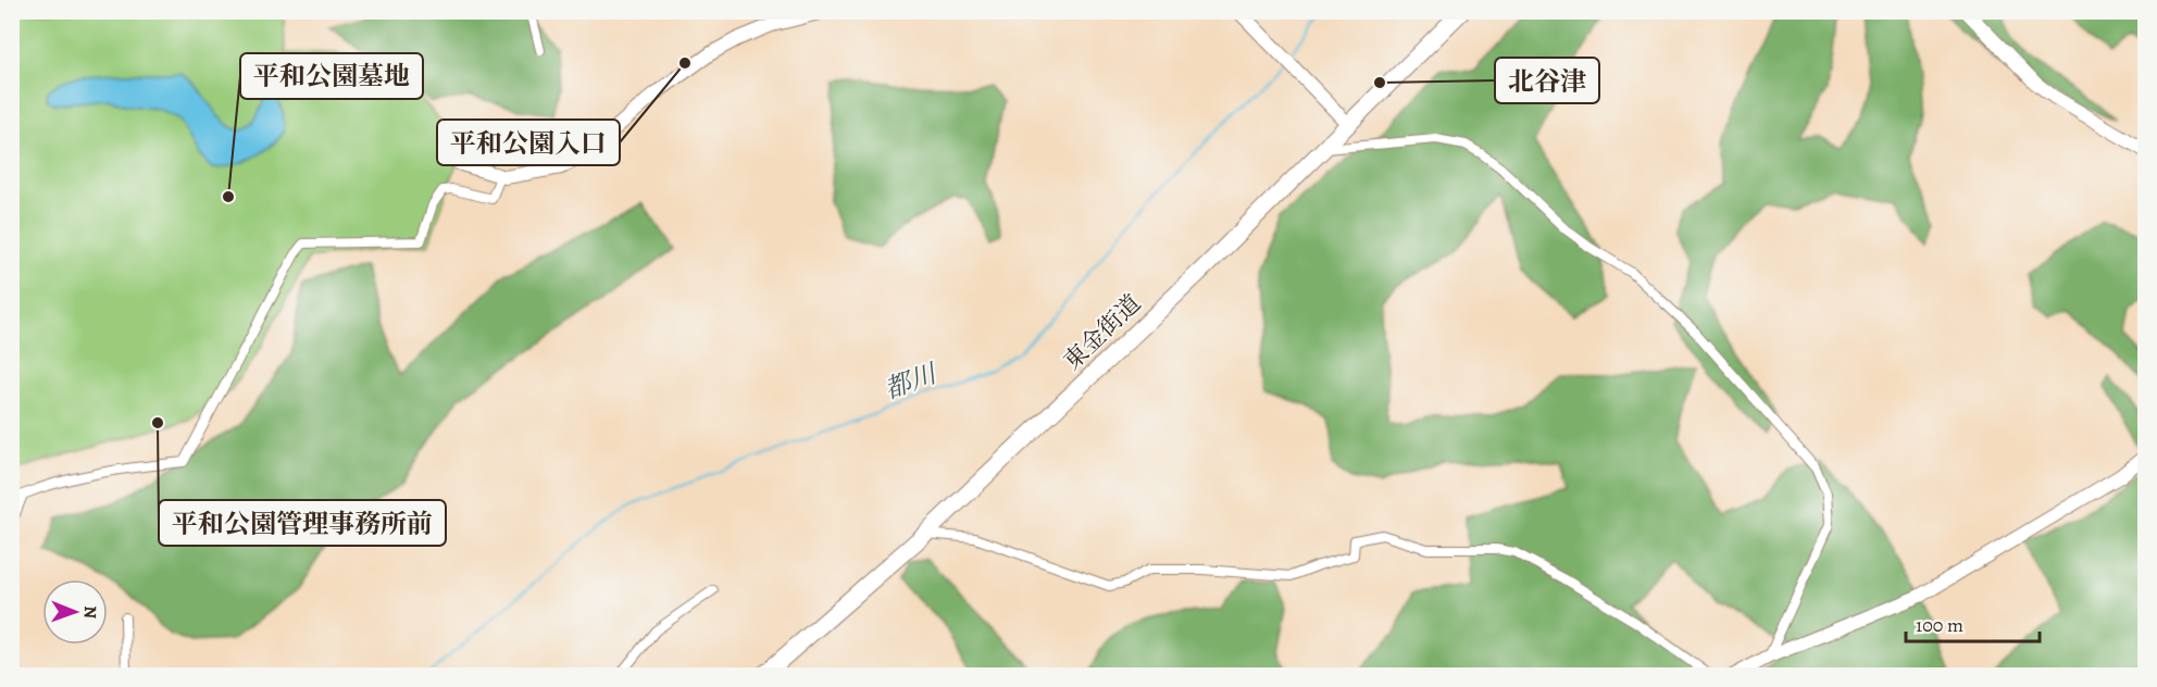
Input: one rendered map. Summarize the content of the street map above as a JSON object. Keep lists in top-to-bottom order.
{
  "streets": {
    "highway": ["東金街道"]
  },
  "water": ["都川"],
  "places": [
    "平和公園入口",
    "北谷津",
    "平和公園墓地",
    "平和公園管理事務所前"
  ],
  "scale_bar": "100 m",
  "north": "right"
}
